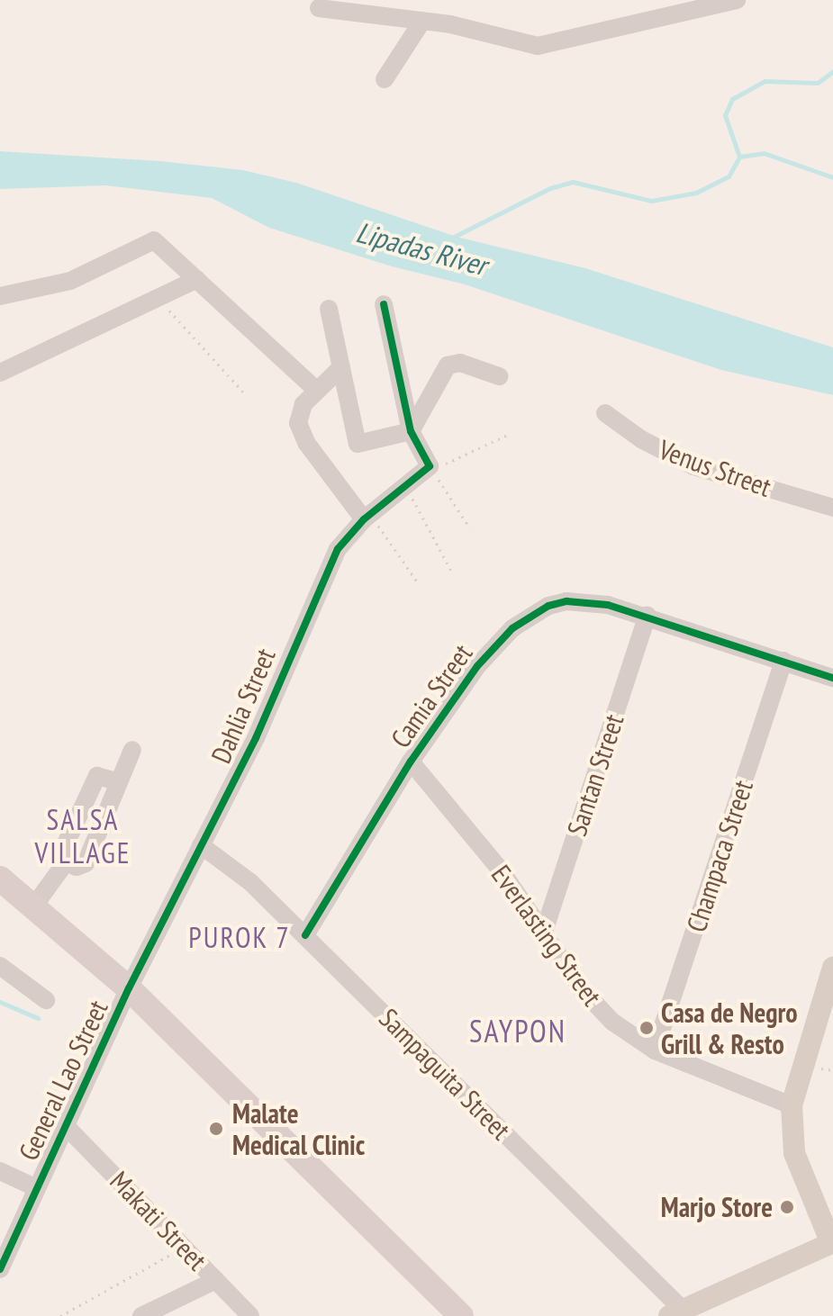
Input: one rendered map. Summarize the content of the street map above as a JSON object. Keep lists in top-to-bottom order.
{
  "streets": {
    "street": [
      "Venus Street",
      "Camia Street",
      "Dahlia Street",
      "Santan Street",
      "Champaca Street",
      "Everlasting Street",
      "Sampaguita Street",
      "General Lao Street",
      "Makati Street"
    ]
  },
  "crossings": [
    ["Camia Street", "Santan Street"],
    ["Camia Street", "Champaca Street"],
    ["Camia Street", "Everlasting Street"],
    ["Camia Street", "Sampaguita Street"],
    ["Dahlia Street", "Sampaguita Street"],
    ["Dahlia Street", "General Lao Street"],
    ["Santan Street", "Everlasting Street"],
    ["Champaca Street", "Everlasting Street"],
    ["General Lao Street", "Makati Street"]
  ],
  "districts": ["SALSA VILLAGE", "PUROK 7", "SAYPON"],
  "water": ["Lipadas River"],
  "places": ["Casa de Negro Grill & Resto", "Malate Medical Clinic", "Marjo Store"]
}
